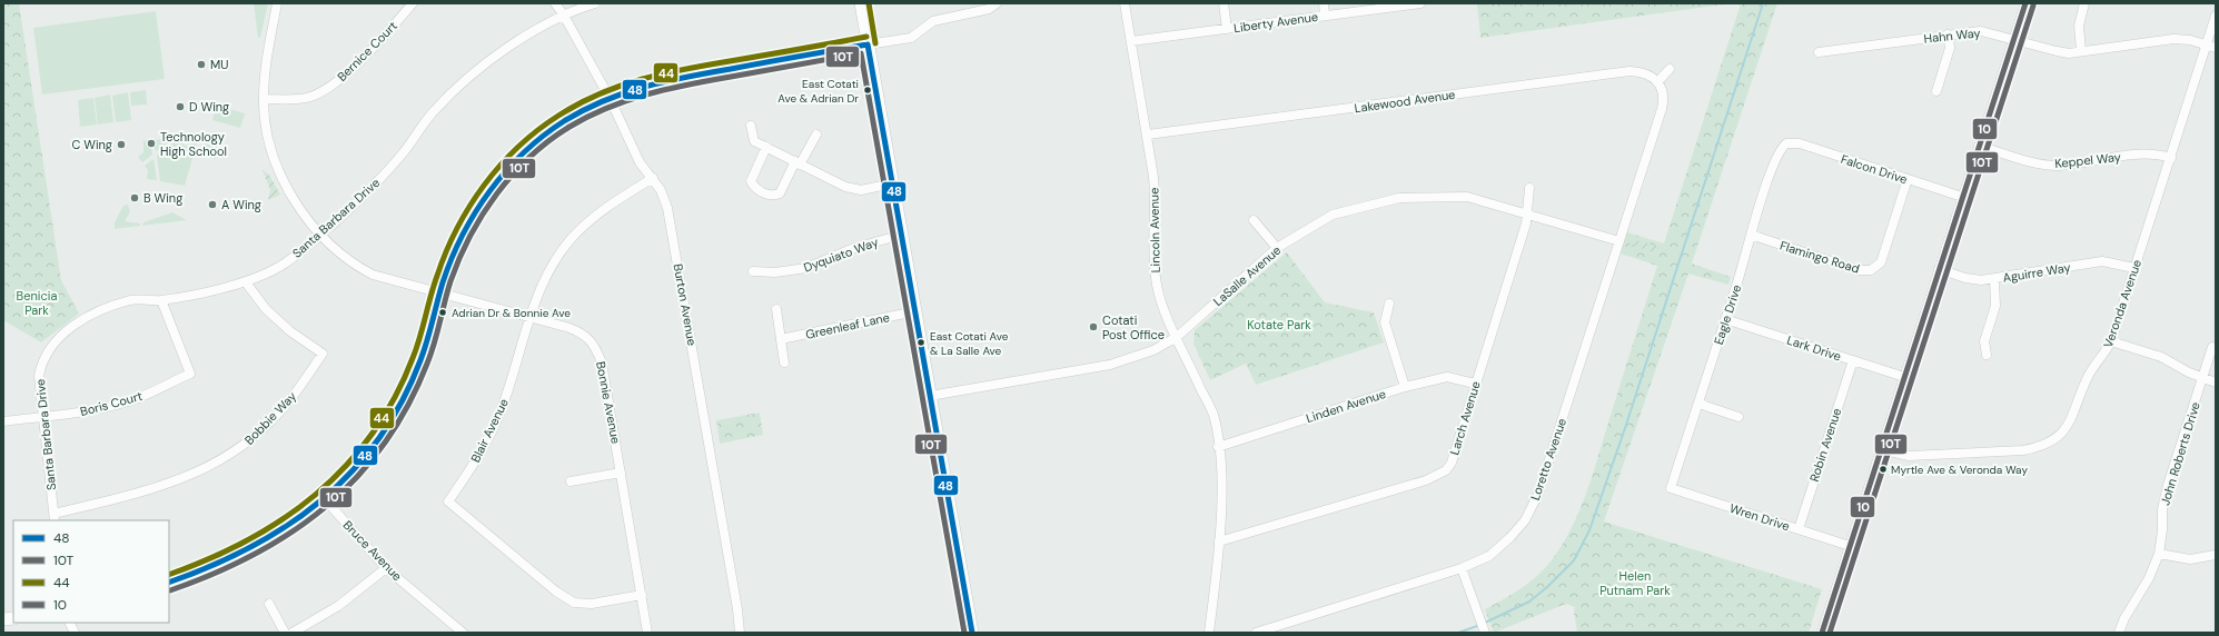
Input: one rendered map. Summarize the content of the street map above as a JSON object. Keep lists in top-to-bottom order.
{
  "streets": {
    "street": [
      "Liberty Avenue",
      "Hahn Way",
      "Bernice Court",
      "Lakewood Avenue",
      "Keppel Way",
      "Falcon Drive",
      "Santa Barbara Drive",
      "Lincoln Avenue",
      "Dyquiato Way",
      "Flamingo Road",
      "Aguirre Way",
      "LaSalle Avenue",
      "Veronda Avenue",
      "Burton Avenue",
      "Eagle Drive",
      "Greenleaf Lane",
      "Lark Drive",
      "Bonnie Avenue",
      "Boris Court",
      "Linden Avenue",
      "Bobbie Way",
      "Larch Avenue",
      "Blair Avenue",
      "Robin Avenue",
      "John Roberts Drive",
      "Loretto Avenue",
      "Wren Drive",
      "Bruce Avenue"
    ]
  },
  "crossings": [
    ["Liberty Avenue", "Lincoln Avenue"],
    ["Hahn Way", "Veronda Avenue"],
    ["Bernice Court", "Bonnie Avenue"],
    ["Lakewood Avenue", "Lincoln Avenue"],
    ["Keppel Way", "Veronda Avenue"],
    ["Falcon Drive", "Flamingo Road"],
    ["Falcon Drive", "Eagle Drive"],
    ["Santa Barbara Drive", "Burton Avenue"],
    ["Santa Barbara Drive", "Bonnie Avenue"],
    ["Santa Barbara Drive", "Boris Court"],
    ["Santa Barbara Drive", "Bobbie Way"],
    ["Lincoln Avenue", "LaSalle Avenue"],
    ["Lincoln Avenue", "Linden Avenue"],
    ["Lincoln Avenue", "Larch Avenue"],
    ["Flamingo Road", "Eagle Drive"],
    ["Aguirre Way", "Veronda Avenue"],
    ["LaSalle Avenue", "Larch Avenue"],
    ["LaSalle Avenue", "Loretto Avenue"],
    ["Burton Avenue", "Blair Avenue"],
    ["Eagle Drive", "Lark Drive"],
    ["Eagle Drive", "Wren Drive"],
    ["Lark Drive", "Robin Avenue"],
    ["Bonnie Avenue", "Blair Avenue"],
    ["Linden Avenue", "Larch Avenue"],
    ["Robin Avenue", "Wren Drive"]
  ],
  "parks": ["Benicia Park", "Kotate Park", "Helen Putnam Park"],
  "places": [
    "MU",
    "East Cotati Ave & Adrian Dr",
    "D Wing",
    "Technology High School",
    "C Wing",
    "B Wing",
    "A Wing",
    "Adrian Dr & Bonnie Ave",
    "Cotati Post Office",
    "East Cotati Ave & La Salle Ave",
    "Myrtle Ave & Veronda Way"
  ],
  "lines": [
    "transit line 44",
    "transit line 10",
    "transit line 10T",
    "transit line 48"
  ],
  "legend": [
    "48",
    "10T",
    "44",
    "10"
  ]
}
